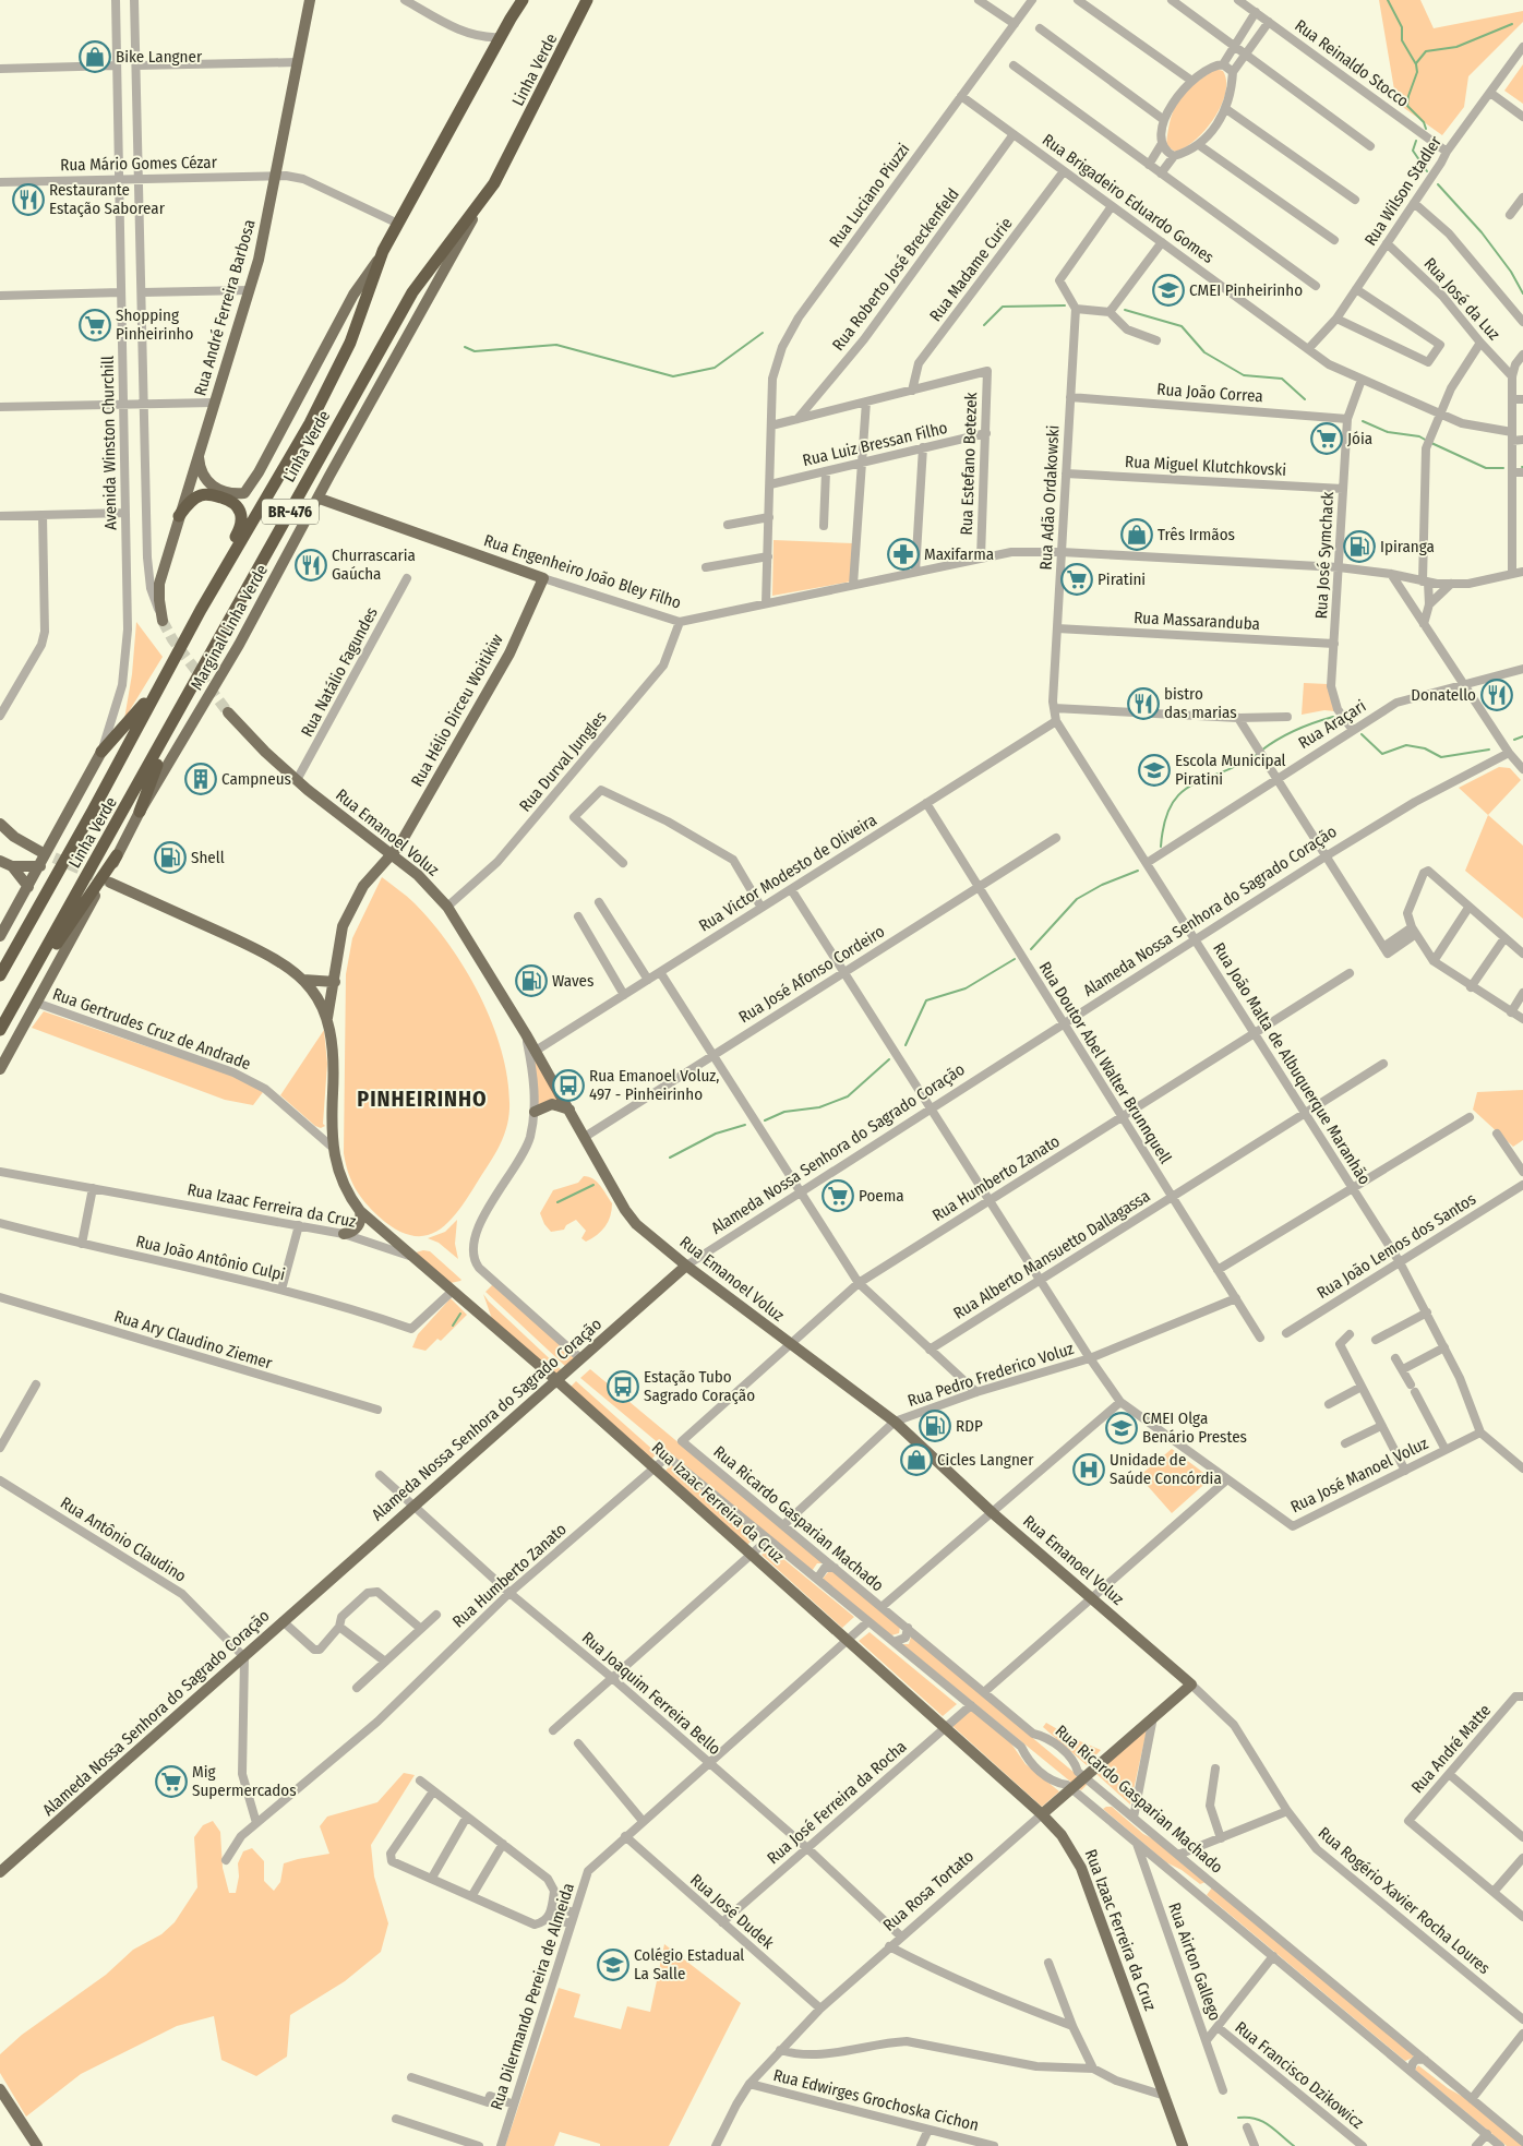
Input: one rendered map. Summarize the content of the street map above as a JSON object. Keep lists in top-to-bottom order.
{
  "streets": {
    "highway": ["Linha Verde", "BR-476"],
    "main road": [
      "Rua André Ferreira Barbosa",
      "Rua Engenheiro João Bley Filho",
      "Marginal Linha Verde",
      "Rua Hélio Dirceu Woitikiw",
      "Rua Emanoel Voluz",
      "Alameda Nossa Senhora do Sagrado Coração",
      "Rua Izaac Ferreira da Cruz",
      "Rua Rosa Tortato"
    ],
    "street": [
      "Rua Reinaldo Stocco",
      "Rua Mário Gomes Cézar",
      "Rua Wilson Stadler",
      "Rua Luciano Piuzzi",
      "Rua Brigadeiro Eduardo Gomes",
      "Rua Roberto José Breckenfeld",
      "Rua Madame Curie",
      "Rua José da Luz",
      "Rua João Correa",
      "Avenida Winston Churchill",
      "Rua Luiz Bressan Filho",
      "Rua Estefano Betezek",
      "Rua Miguel Klutchkovski",
      "Rua Adão Ordakowski",
      "Rua José Symchack",
      "Rua Massaranduba",
      "Rua Natálio Fagundes",
      "Rua Araçari",
      "Rua Durval Jungles",
      "Rua Victor Modesto de Oliveira",
      "Rua José Afonso Cordeiro",
      "Rua Gertrudes Cruz de Andrade",
      "Rua Doutor Abel Walter Brunnquell",
      "Rua João Malta de Albuquerque Maranhão",
      "Rua Humberto Zanato",
      "Rua João Lemos dos Santos",
      "Rua Alberto Mansuetto Dallagassa",
      "Rua João Antônio Culpi",
      "Rua Ary Claudino Ziemer",
      "Rua Pedro Frederico Voluz",
      "Rua José Manoel Voluz",
      "Rua Ricardo Gasparian Machado",
      "Rua Antônio Claudino",
      "Rua Joaquim Ferreira Bello",
      "Rua André Matte",
      "Rua José Ferreira da Rocha",
      "Rua Rogério Xavier Rocha Loures",
      "Rua José Dudek",
      "Rua Airton Gallego",
      "Rua Dilermando Pereira de Almeida",
      "Rua Francisco Dzikowicz",
      "Rua Edwirges Grochoska Cichon"
    ]
  },
  "crossings": [
    ["Rua Reinaldo Stocco", "Rua Wilson Stadler"],
    ["Linha Verde", "Rua Mário Gomes Cézar"],
    ["Linha Verde", "Marginal Linha Verde"],
    ["Rua Mário Gomes Cézar", "Rua André Ferreira Barbosa"],
    ["Rua Mário Gomes Cézar", "Avenida Winston Churchill"],
    ["Rua Wilson Stadler", "Rua Brigadeiro Eduardo Gomes"],
    ["Rua Wilson Stadler", "Rua José da Luz"],
    ["Rua Luciano Piuzzi", "Rua Brigadeiro Eduardo Gomes"],
    ["Rua Luciano Piuzzi", "Rua Luiz Bressan Filho"],
    ["Rua Luciano Piuzzi", "Rua Engenheiro João Bley Filho"],
    ["Rua Brigadeiro Eduardo Gomes", "Rua Roberto José Breckenfeld"],
    ["Rua Brigadeiro Eduardo Gomes", "Rua Madame Curie"],
    ["Rua Brigadeiro Eduardo Gomes", "Rua José Symchack"],
    ["Rua Madame Curie", "Rua Estefano Betezek"],
    ["Rua João Correa", "Rua Adão Ordakowski"],
    ["Rua João Correa", "Rua José Symchack"],
    ["Rua Luiz Bressan Filho", "Rua Estefano Betezek"],
    ["Rua Estefano Betezek", "Rua Engenheiro João Bley Filho"],
    ["Rua Miguel Klutchkovski", "Rua Adão Ordakowski"],
    ["Rua Miguel Klutchkovski", "Rua José Symchack"],
    ["Rua Adão Ordakowski", "Rua Engenheiro João Bley Filho"],
    ["Rua Adão Ordakowski", "Rua Massaranduba"],
    ["Rua Adão Ordakowski", "Rua Victor Modesto de Oliveira"],
    ["Rua Adão Ordakowski", "Rua João Malta de Albuquerque Maranhão"],
    ["Rua José Symchack", "Rua Engenheiro João Bley Filho"],
    ["Rua José Symchack", "Rua Massaranduba"],
    ["Rua José Symchack", "Rua Araçari"],
    ["Rua Engenheiro João Bley Filho", "Marginal Linha Verde"],
    ["Rua Engenheiro João Bley Filho", "Rua Hélio Dirceu Woitikiw"],
    ["Rua Engenheiro João Bley Filho", "Rua Durval Jungles"],
    ["Marginal Linha Verde", "Rua Gertrudes Cruz de Andrade"],
    ["Rua Natálio Fagundes", "Rua Emanoel Voluz"],
    ["Rua Hélio Dirceu Woitikiw", "Rua Emanoel Voluz"],
    ["Rua Araçari", "Rua João Malta de Albuquerque Maranhão"],
    ["Rua Durval Jungles", "Rua Emanoel Voluz"],
    ["Rua Emanoel Voluz", "Rua Victor Modesto de Oliveira"],
    ["Rua Emanoel Voluz", "Alameda Nossa Senhora do Sagrado Coração"],
    ["Rua Emanoel Voluz", "Rua José Afonso Cordeiro"],
    ["Rua Emanoel Voluz", "Rua Humberto Zanato"],
    ["Rua Emanoel Voluz", "Rua Pedro Frederico Voluz"],
    ["Rua Emanoel Voluz", "Rua Rosa Tortato"],
    ["Rua Emanoel Voluz", "Rua Rogério Xavier Rocha Loures"],
    ["Rua Victor Modesto de Oliveira", "Rua Doutor Abel Walter Brunnquell"],
    ["Rua Victor Modesto de Oliveira", "Rua João Malta de Albuquerque Maranhão"],
    ["Rua Victor Modesto de Oliveira", "Rua José Manoel Voluz"],
    ["Alameda Nossa Senhora do Sagrado Coração", "Rua Doutor Abel Walter Brunnquell"],
    ["Alameda Nossa Senhora do Sagrado Coração", "Rua João Malta de Albuquerque Maranhão"],
    ["Alameda Nossa Senhora do Sagrado Coração", "Rua Izaac Ferreira da Cruz"],
    ["Alameda Nossa Senhora do Sagrado Coração", "Rua José Manoel Voluz"],
    ["Alameda Nossa Senhora do Sagrado Coração", "Rua Antônio Claudino"],
    ["Alameda Nossa Senhora do Sagrado Coração", "Rua Joaquim Ferreira Bello"],
    ["Rua José Afonso Cordeiro", "Rua Doutor Abel Walter Brunnquell"],
    ["Rua José Afonso Cordeiro", "Rua José Manoel Voluz"],
    ["Rua Doutor Abel Walter Brunnquell", "Rua Humberto Zanato"],
    ["Rua Doutor Abel Walter Brunnquell", "Rua Alberto Mansuetto Dallagassa"],
    ["Rua Doutor Abel Walter Brunnquell", "Rua Pedro Frederico Voluz"],
    ["Rua João Malta de Albuquerque Maranhão", "Rua Humberto Zanato"],
    ["Rua João Malta de Albuquerque Maranhão", "Rua João Lemos dos Santos"],
    ["Rua João Malta de Albuquerque Maranhão", "Rua Alberto Mansuetto Dallagassa"],
    ["Rua João Malta de Albuquerque Maranhão", "Rua José Manoel Voluz"],
    ["Rua Humberto Zanato", "Rua Izaac Ferreira da Cruz"],
    ["Rua Humberto Zanato", "Rua José Manoel Voluz"],
    ["Rua Humberto Zanato", "Rua Ricardo Gasparian Machado"],
    ["Rua Humberto Zanato", "Rua Joaquim Ferreira Bello"],
    ["Rua Izaac Ferreira da Cruz", "Rua João Antônio Culpi"],
    ["Rua Izaac Ferreira da Cruz", "Rua José Ferreira da Rocha"],
    ["Rua Izaac Ferreira da Cruz", "Rua Rosa Tortato"],
    ["Rua Izaac Ferreira da Cruz", "Rua Dilermando Pereira de Almeida"],
    ["Rua Alberto Mansuetto Dallagassa", "Rua José Manoel Voluz"],
    ["Rua Pedro Frederico Voluz", "Rua José Manoel Voluz"],
    ["Rua Pedro Frederico Voluz", "Rua Ricardo Gasparian Machado"],
    ["Rua Ricardo Gasparian Machado", "Rua José Ferreira da Rocha"],
    ["Rua Ricardo Gasparian Machado", "Rua Rosa Tortato"],
    ["Rua Ricardo Gasparian Machado", "Rua Airton Gallego"],
    ["Rua Ricardo Gasparian Machado", "Rua Dilermando Pereira de Almeida"],
    ["Rua Joaquim Ferreira Bello", "Rua José Ferreira da Rocha"],
    ["Rua Joaquim Ferreira Bello", "Rua Rosa Tortato"],
    ["Rua Joaquim Ferreira Bello", "Rua Dilermando Pereira de Almeida"],
    ["Rua José Ferreira da Rocha", "Rua José Dudek"],
    ["Rua Rosa Tortato", "Rua José Dudek"],
    ["Rua Rosa Tortato", "Rua Edwirges Grochoska Cichon"],
    ["Rua José Dudek", "Rua Dilermando Pereira de Almeida"]
  ],
  "districts": ["PINHEIRINHO"],
  "places": {
    "shop": ["Bike Langner", "Três Irmãos", "Cicles Langner"],
    "restaurant": [
      "Restaurante Estação Saborear",
      "Churrascaria Gaúcha",
      "Donatello",
      "bistro das marias"
    ],
    "school or university": [
      "CMEI Pinheirinho",
      "Escola Municipal Piratini",
      "CMEI Olga Benário Prestes",
      "Colégio Estadual La Salle"
    ],
    "supermarket": [
      "Shopping Pinheirinho",
      "Jóia",
      "Piratini",
      "Poema",
      "Mig Supermercados"
    ],
    "fuel station": [
      "Ipiranga",
      "Shell",
      "Waves",
      "RDP"
    ],
    "pharmacy": ["Maxifarma"],
    "building": ["Campneus"],
    "bus stop": ["Rua Emanoel Voluz, 497 - Pinheirinho", "Estação Tubo Sagrado Coração"],
    "hospital": ["Unidade de Saúde Concórdia"]
  }
}
